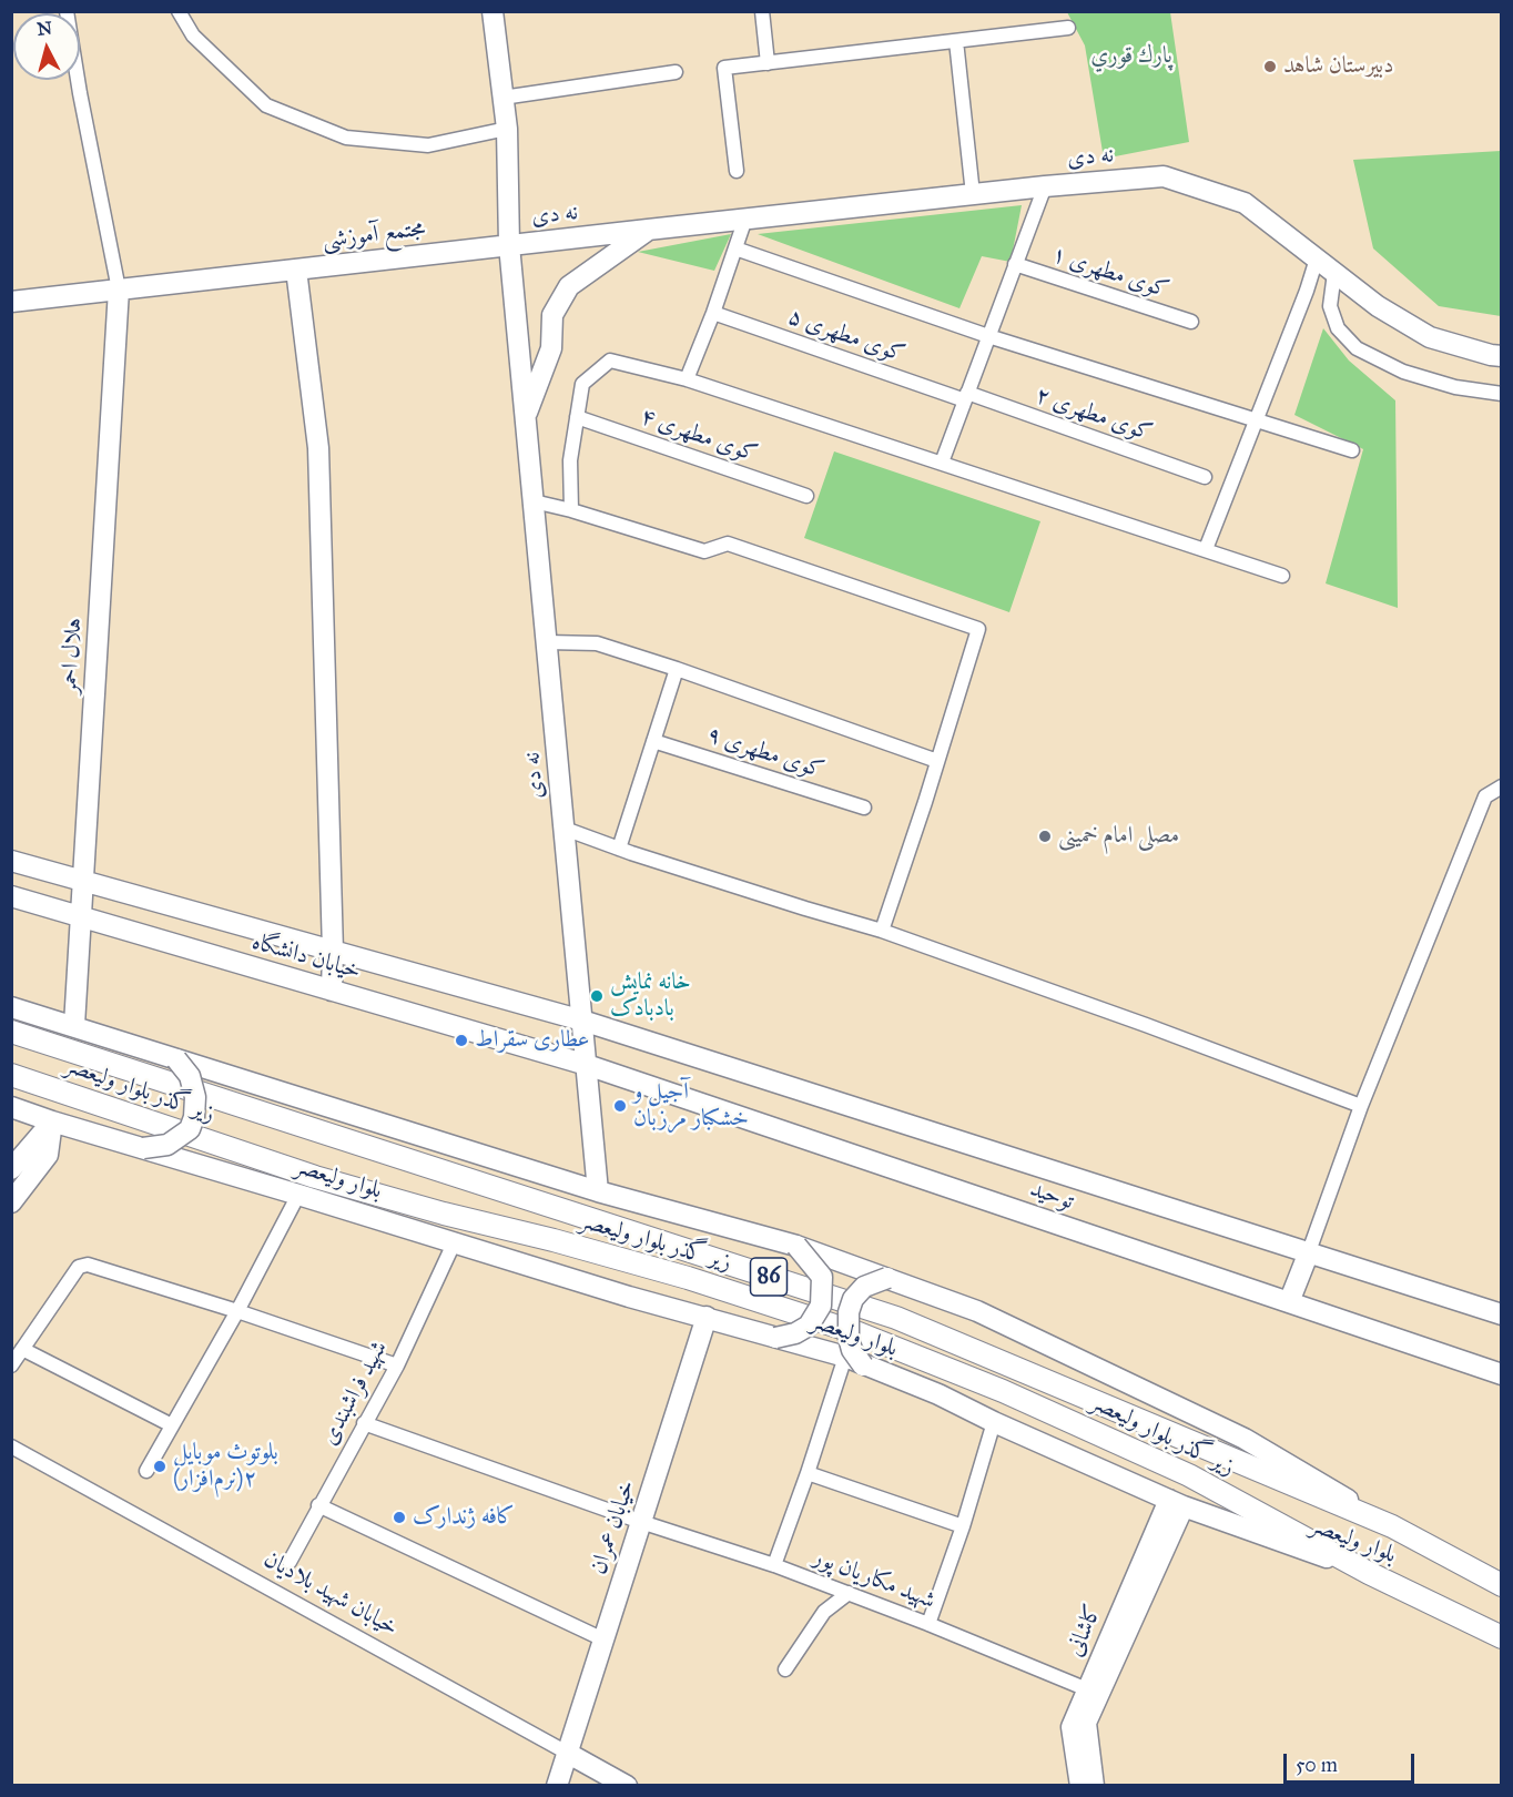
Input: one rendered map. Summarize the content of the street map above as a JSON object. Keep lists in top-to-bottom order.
{
  "streets": {
    "main road": ["زیر گذر بلوار ولیعصر", "بلوار ولیعصر", "86"],
    "street": [
      "نه دی",
      "مجتمع آموزشی",
      "کوی مطهری ۱",
      "کوی مطهری ۵",
      "کوی مطهری ۲",
      "کوی مطهری ۴",
      "هلال احمر",
      "کوی مطهری ۹",
      "خیابان دانشگاه",
      "توحید",
      "شهید فراشبندی",
      "خیابان عمران",
      "شهید مکاریان پور",
      "خیابان شهید بلادیان",
      "کاشانی"
    ]
  },
  "crossings": [
    ["نه دی", "مجتمع آموزشی"],
    ["نه دی", "خیابان دانشگاه"],
    ["نه دی", "بلوار ولیعصر"],
    ["نه دی", "توحید"],
    ["مجتمع آموزشی", "هلال احمر"],
    ["کوی مطهری ۵", "کوی مطهری ۲"],
    ["هلال احمر", "خیابان دانشگاه"],
    ["هلال احمر", "بلوار ولیعصر"],
    ["خیابان دانشگاه", "توحید"],
    ["زیر گذر بلوار ولیعصر", "بلوار ولیعصر"],
    ["بلوار ولیعصر", "شهید فراشبندی"],
    ["بلوار ولیعصر", "خیابان عمران"],
    ["بلوار ولیعصر", "کاشانی"],
    ["شهید فراشبندی", "شهید مکاریان پور"],
    ["خیابان عمران", "شهید مکاریان پور"],
    ["خیابان عمران", "خیابان شهید بلادیان"],
    ["شهید مکاریان پور", "کاشانی"]
  ],
  "parks": ["پارك قوري"],
  "places": [
    "دبیرستان شاهد",
    "مصلی امام خمینی",
    "خانه نمایش بادبادک",
    "عطاری سقراط",
    "آجیل و خشکبار مرزبان",
    "بلوتوث موبایل (نرم‌افزار)۲",
    "کافه ژندارک"
  ],
  "scale_bar": "50 m",
  "north": "top"
}
